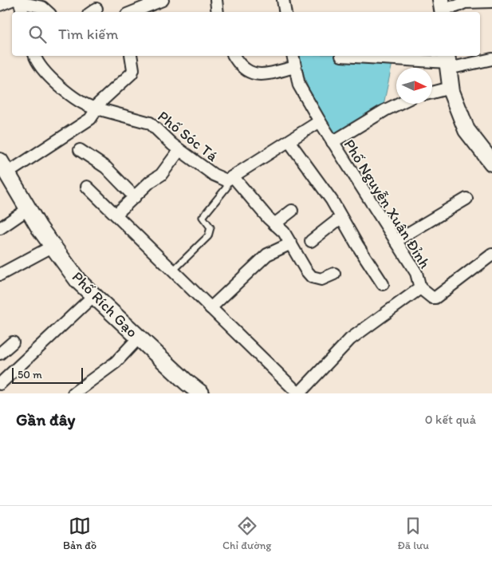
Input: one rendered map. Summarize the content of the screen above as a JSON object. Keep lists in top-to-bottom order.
{
  "streets": {
    "street": ["Phố Sóc Tá", "Phố Nguyễn Xuân Đỉnh", "Phố Rích Gạo"]
  },
  "scale_bar": "50 m",
  "north": "right",
  "page": {
    "search": "Tìm kiếm",
    "scale": "50 m",
    "heading": ["Gần đây", "0 kết quả"],
    "nav": ["Bản đồ", "Chỉ đường", "Đã lưu"]
  }
}
